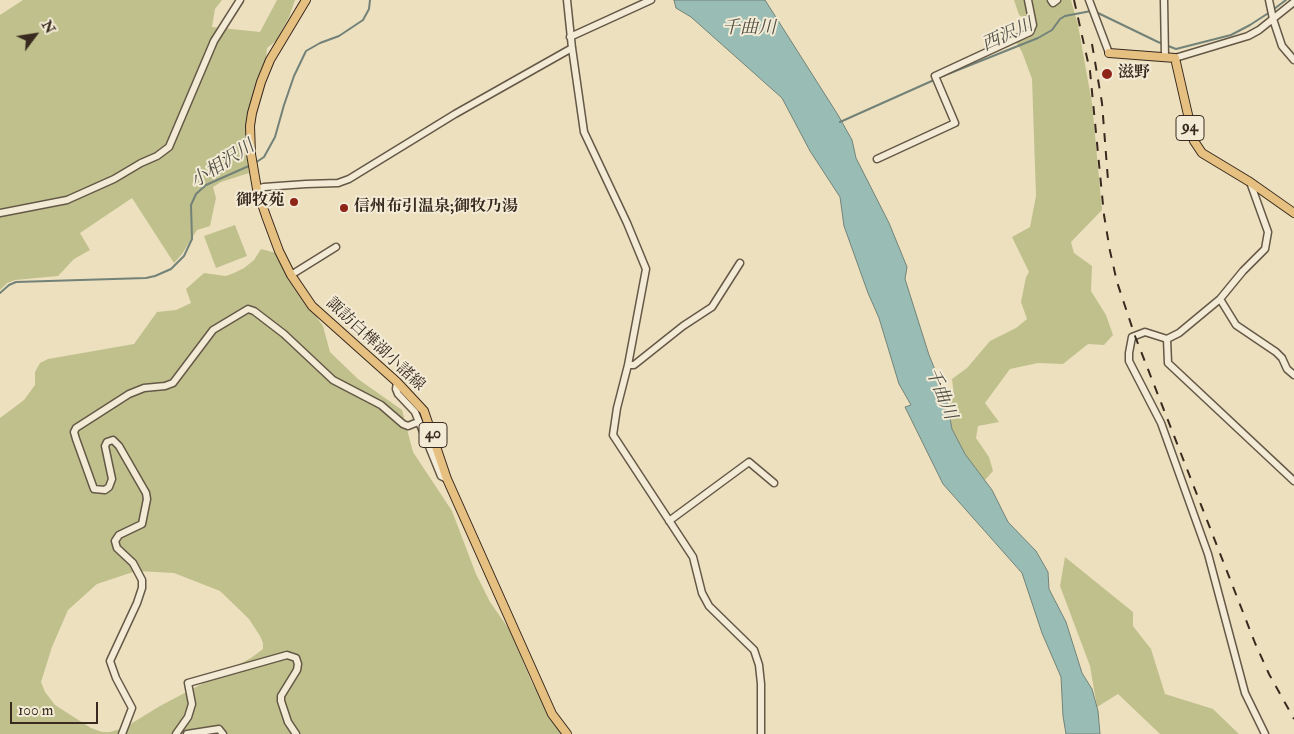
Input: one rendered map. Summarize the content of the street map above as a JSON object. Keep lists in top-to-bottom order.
{
  "streets": {
    "main road": ["94", "諏訪白樺湖小諸線", "40"]
  },
  "water": ["千曲川", "西沢川", "小相沢川"],
  "places": ["滋野", "御牧苑", "信州布引温泉;御牧乃湯"],
  "scale_bar": "100 m",
  "north": "top right"
}
